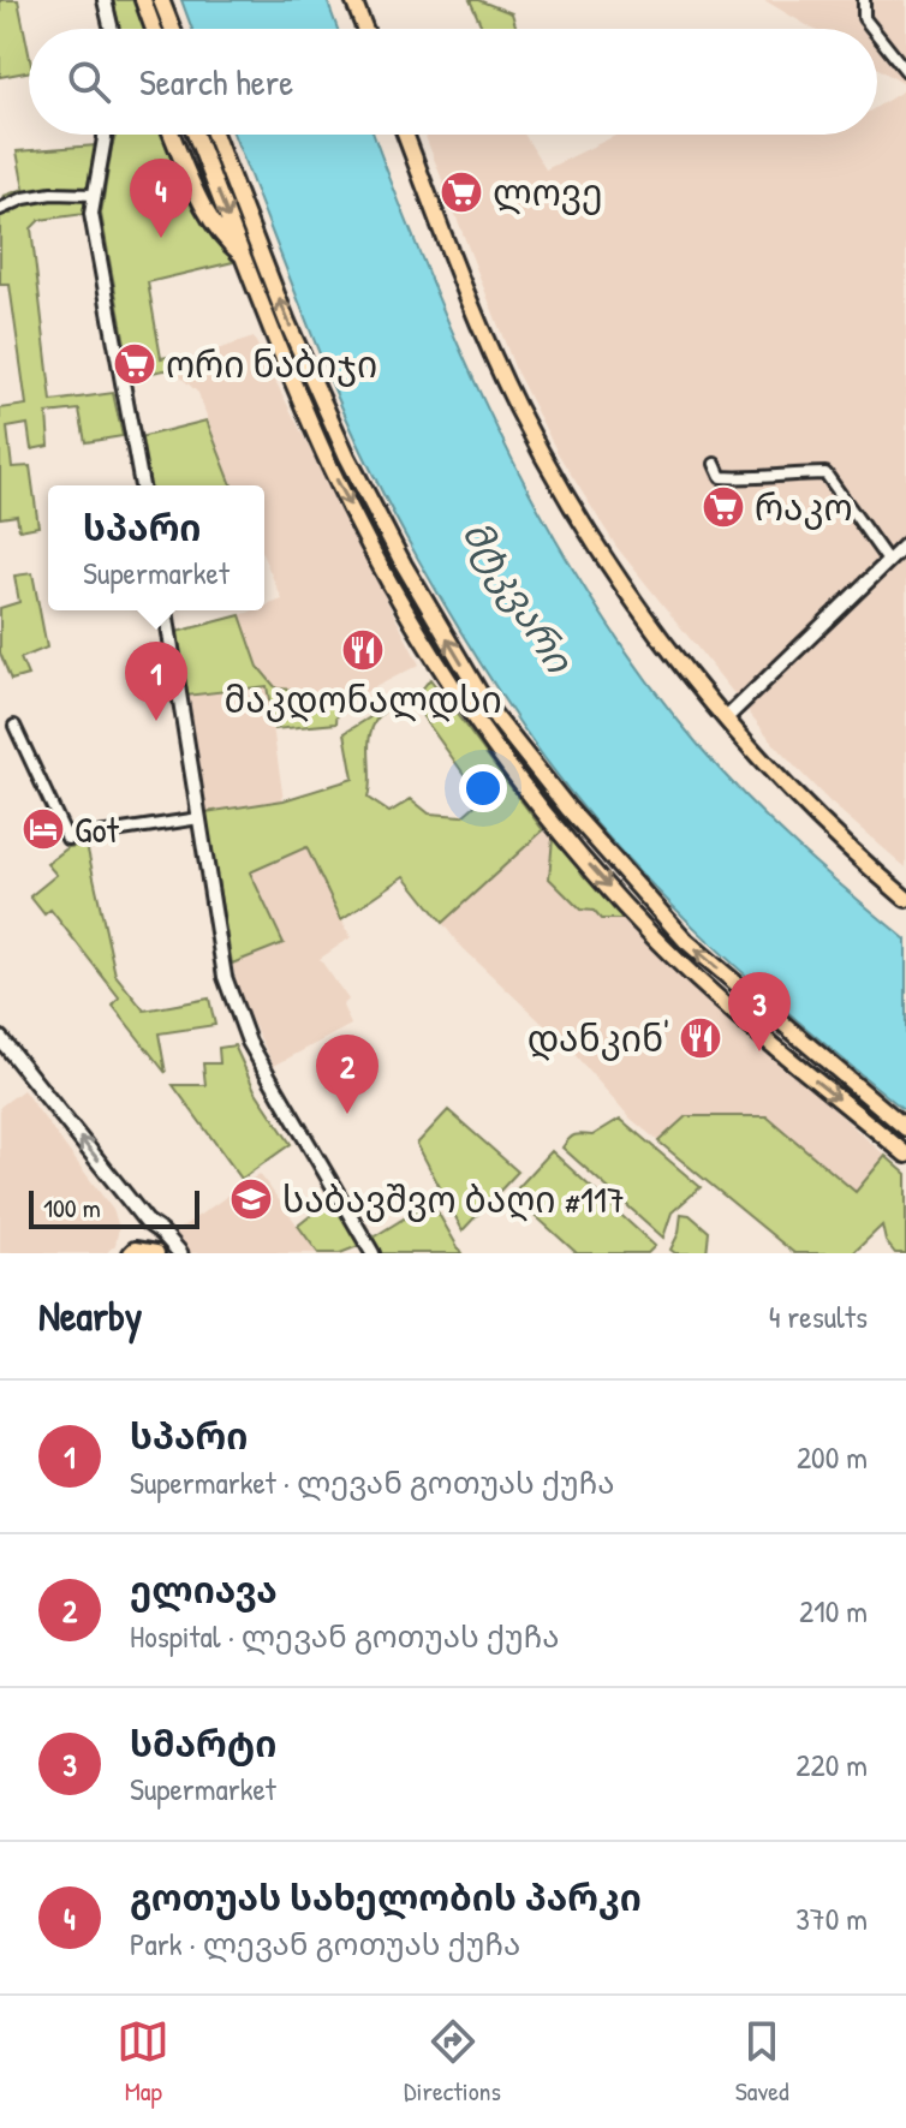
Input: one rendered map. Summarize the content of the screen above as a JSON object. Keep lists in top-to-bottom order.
{
  "water": ["მტკვარი"],
  "places": {
    "supermarket": ["ლოვე", "ორი ნაბიჯი", "რაკო"],
    "restaurant": ["მაკდონალდსი", "დანკინ'"],
    "hotel": ["Got"],
    "school or university": ["საბავშვო ბაღი #117"]
  },
  "scale_bar": "100 m",
  "page": {
    "search": "Search here",
    "pins": [
      "4",
      "1",
      "3",
      "2"
    ],
    "popup": ["სპარი", "Supermarket"],
    "scale": "100 m",
    "heading": ["Nearby", "4 results"],
    "list": [
      {
        "mark": "1",
        "name": "სპარი",
        "note": "Supermarket · ლევან გოთუას ქუჩა",
        "value": "200 m"
      },
      {
        "mark": "2",
        "name": "ელიავა",
        "note": "Hospital · ლევან გოთუას ქუჩა",
        "value": "210 m"
      },
      {
        "mark": "3",
        "name": "სმარტი",
        "note": "Supermarket",
        "value": "220 m"
      },
      {
        "mark": "4",
        "name": "გოთუას სახელობის პარკი",
        "note": "Park · ლევან გოთუას ქუჩა",
        "value": "370 m"
      }
    ],
    "nav": ["Map", "Directions", "Saved"]
  }
}
